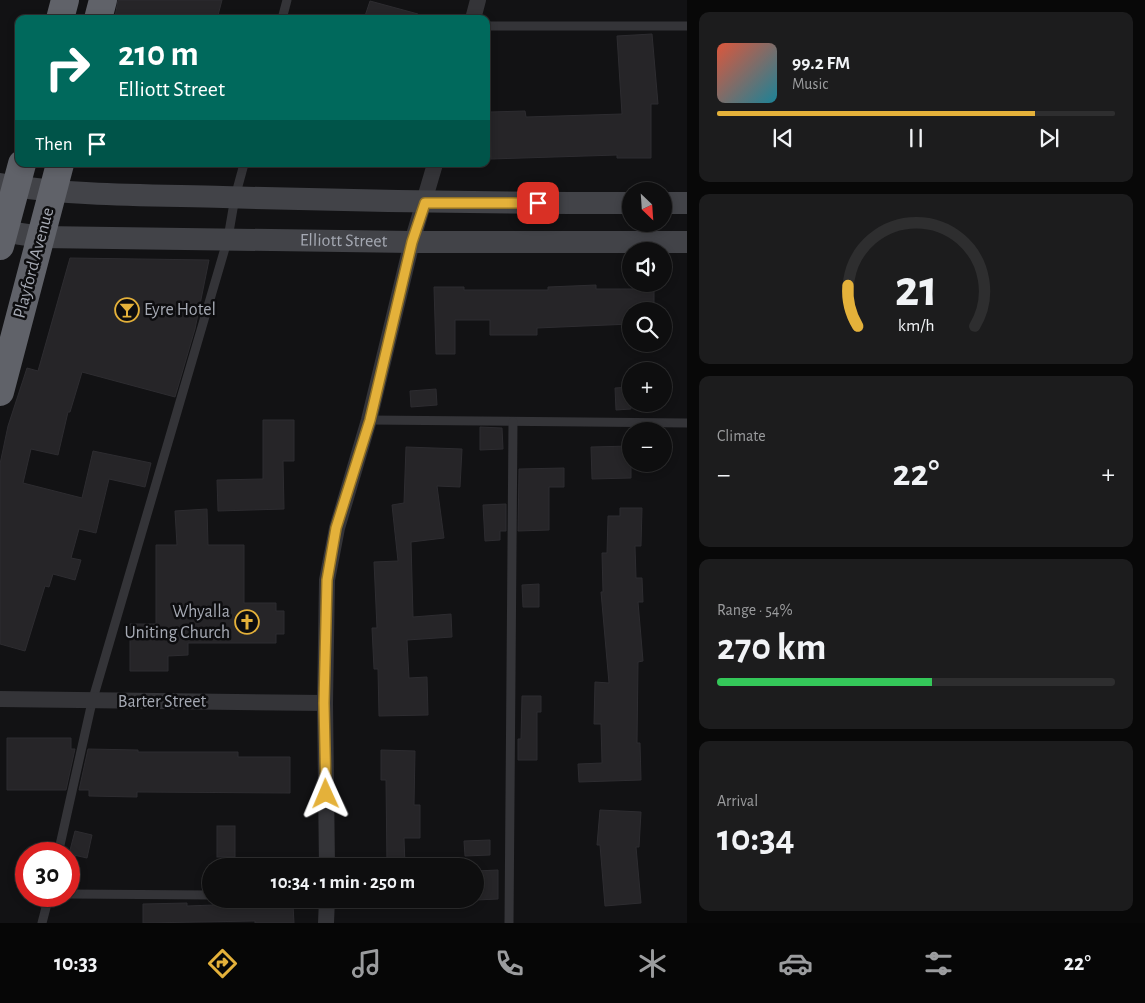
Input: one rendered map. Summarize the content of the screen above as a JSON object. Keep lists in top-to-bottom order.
{
  "streets": {
    "highway": ["Playford Avenue"],
    "main road": ["Elliott Street"],
    "street": ["Barter Street"]
  },
  "crossings": [
    ["Elliott Street", "Playford Avenue"]
  ],
  "places": {
    "bar": ["Eyre Hotel"],
    "church": ["Whyalla Uniting Church"]
  },
  "north": "bottom right",
  "page": {
    "turn": ["210 m", "Elliott Street"],
    "song": ["99.2 FM", "Music"],
    "then": "Then",
    "map_buttons": ["+", "−"],
    "tile": [
      "Climate",
      ["Range · 54%", "270 km"],
      ["Arrival", "10:34"]
    ],
    "heat": ["−", "22°", "+"],
    "limit": "30",
    "trip": "10:34 · 1 min · 250 m",
    "tabs": ["10:33", "22°"],
    "gauge": ["21", "km/h"]
  }
}
